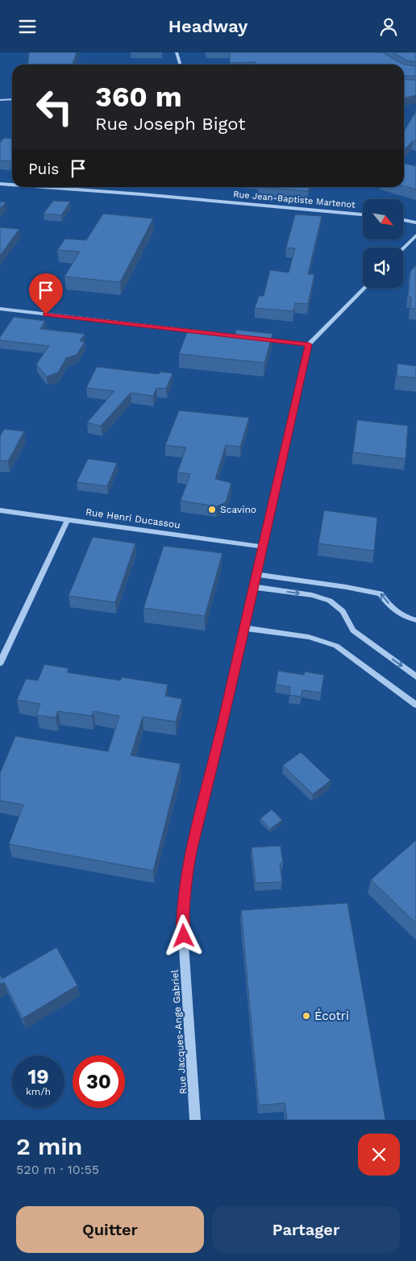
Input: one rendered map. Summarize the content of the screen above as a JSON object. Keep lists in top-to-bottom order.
{
  "streets": {
    "street": ["Rue Jean-Baptiste Martenot", "Rue Henri Ducassou", "Rue Jacques-Ange Gabriel"]
  },
  "crossings": [
    ["Rue Henri Ducassou", "Rue Jacques-Ange Gabriel"]
  ],
  "places": ["Scavino", "Écotri"],
  "north": "bottom right",
  "page": {
    "header": "Headway",
    "turn": ["360 m", "Rue Joseph Bigot"],
    "then": "Puis",
    "speed": "19 km/h",
    "limit": "30",
    "heading": ["2 min", "520 m · 10:55"],
    "buttons": ["Quitter", "Partager"]
  }
}
